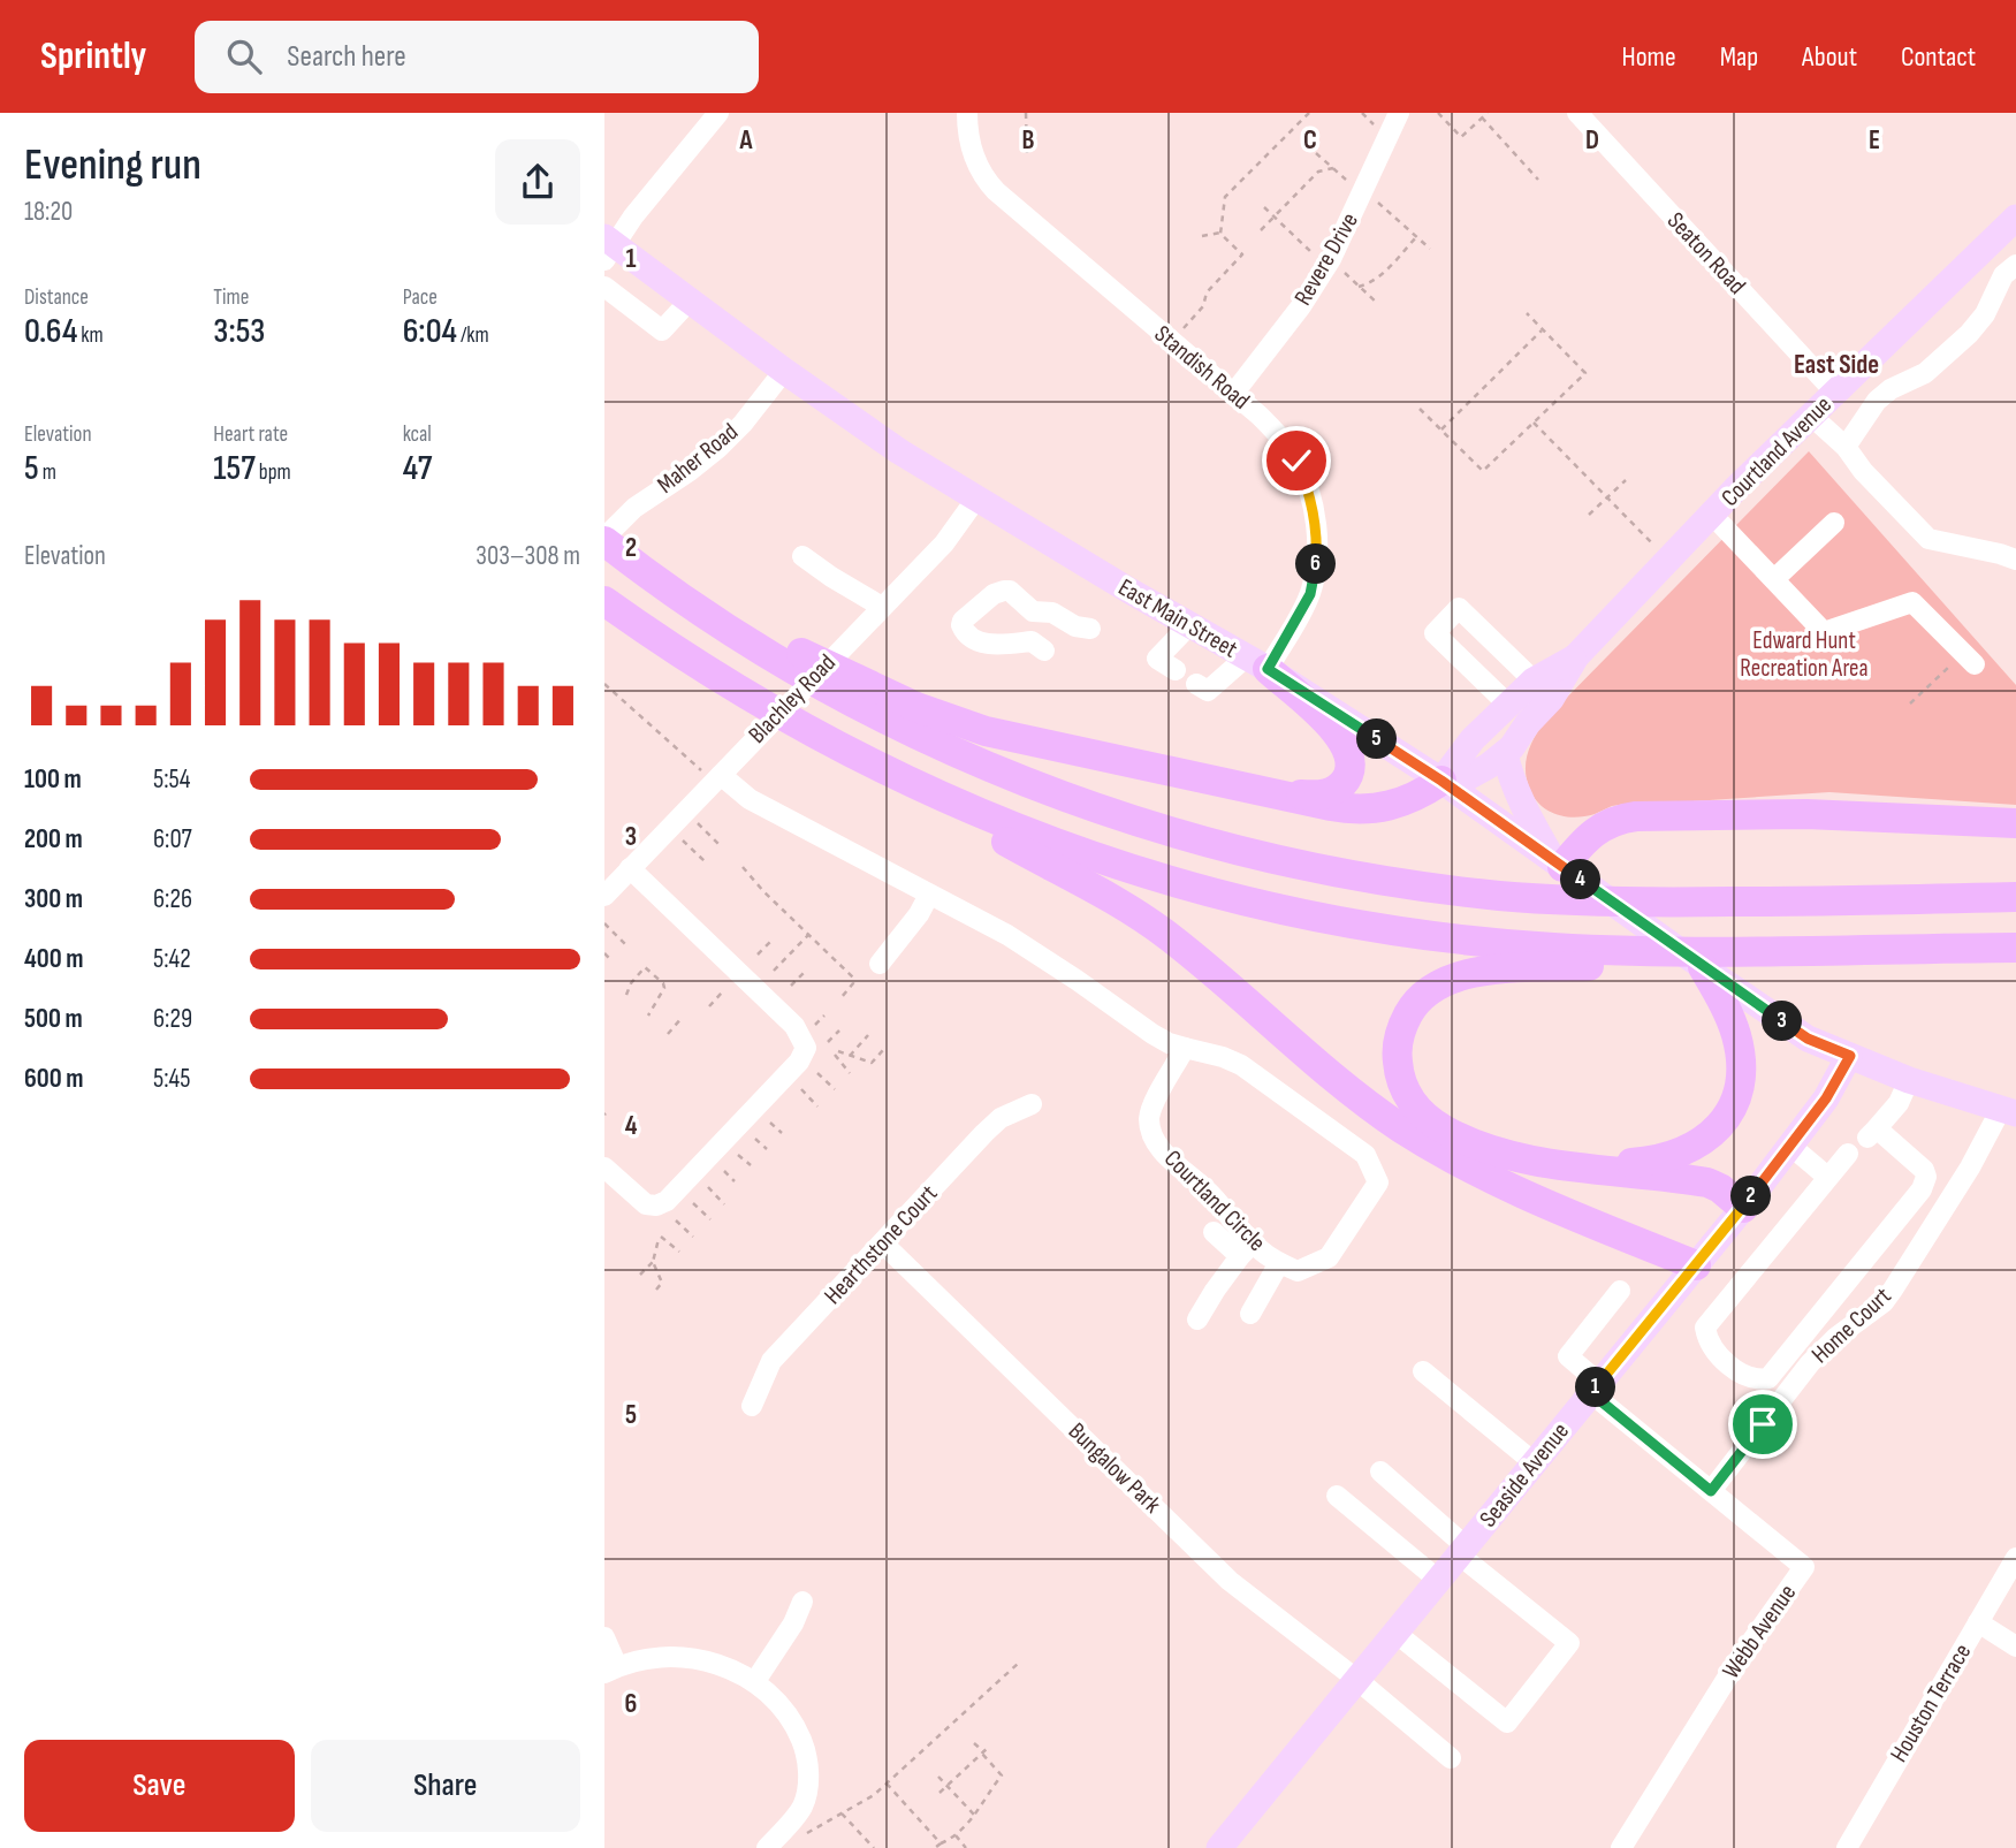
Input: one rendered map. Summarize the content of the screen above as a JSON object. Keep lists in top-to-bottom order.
{
  "streets": {
    "main road": ["Courtland Avenue", "East Main Street", "Seaside Avenue"],
    "street": [
      "Seaton Road",
      "Revere Drive",
      "Standish Road",
      "Maher Road",
      "Blachley Road",
      "Courtland Circle",
      "Hearthstone Court",
      "Home Court",
      "Bungalow Park",
      "Webb Avenue",
      "Houston Terrace"
    ]
  },
  "crossings": [
    ["Seaton Road", "Courtland Avenue"],
    ["Revere Drive", "Standish Road"],
    ["Standish Road", "East Main Street"],
    ["Courtland Avenue", "East Main Street"],
    ["Maher Road", "East Main Street"],
    ["East Main Street", "Blachley Road"],
    ["East Main Street", "Home Court"],
    ["East Main Street", "Seaside Avenue"],
    ["Blachley Road", "Courtland Circle"],
    ["Hearthstone Court", "Bungalow Park"],
    ["Home Court", "Webb Avenue"],
    ["Bungalow Park", "Seaside Avenue"],
    ["Seaside Avenue", "Webb Avenue"]
  ],
  "districts": ["East Side"],
  "parks": ["Edward Hunt Recreation Area"],
  "page": {
    "header": "Sprintly",
    "search": "Search here",
    "nav": [
      "Home",
      "Map",
      "About",
      "Contact"
    ],
    "heading": ["Evening run", "18:20"],
    "stats": [
      ["Distance", "0.64 km"],
      ["Time", "3:53"],
      ["Pace", "6:04 /km"],
      ["Elevation", "5 m"],
      ["Heart rate", "157 bpm"],
      ["kcal", "47"]
    ],
    "chart": ["Elevation", "303–308 m"],
    "pins": [
      "6",
      "5",
      "4",
      "3",
      "2",
      "1"
    ],
    "list": [
      {
        "name": "100 m",
        "note": "5:54"
      },
      {
        "name": "200 m",
        "note": "6:07"
      },
      {
        "name": "300 m",
        "note": "6:26"
      },
      {
        "name": "400 m",
        "note": "5:42"
      },
      {
        "name": "500 m",
        "note": "6:29"
      },
      {
        "name": "600 m",
        "note": "5:45"
      }
    ],
    "buttons": ["Save", "Share"]
  },
  "grid": {
    "columns": [
      "A",
      "B",
      "C",
      "D",
      "E"
    ],
    "rows": [
      "1",
      "2",
      "3",
      "4",
      "5",
      "6"
    ]
  }
}
